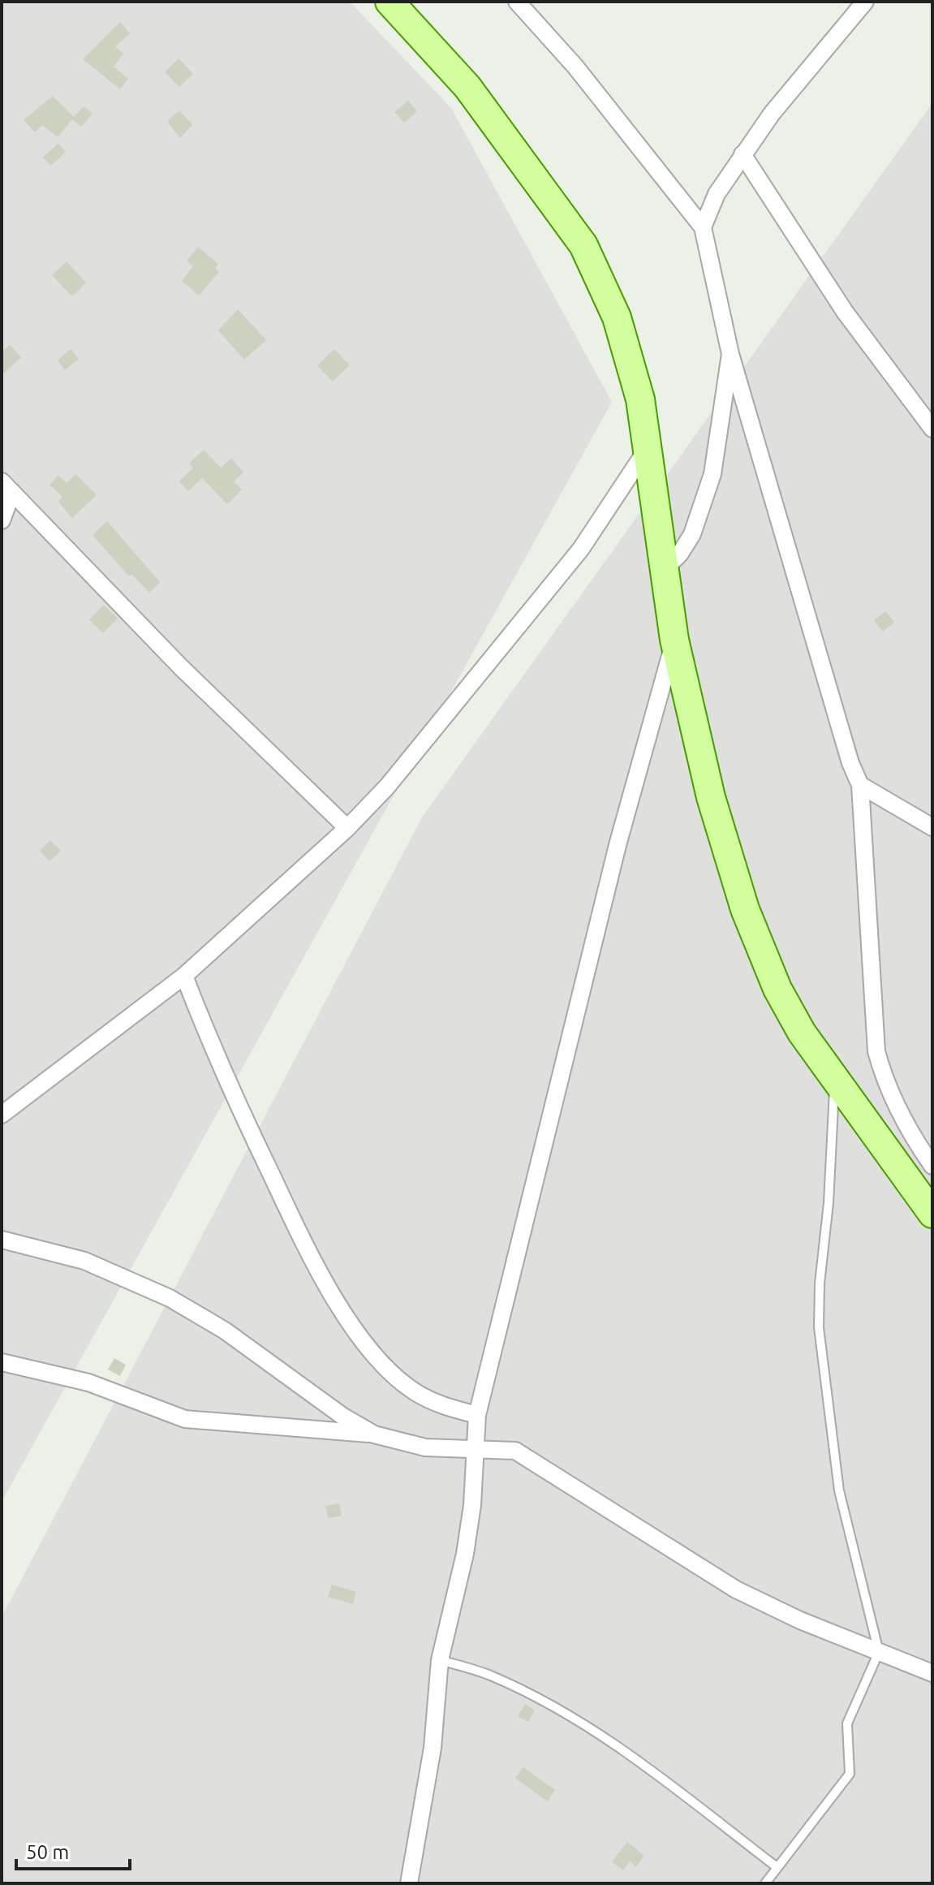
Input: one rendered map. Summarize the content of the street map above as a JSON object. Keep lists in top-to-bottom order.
{
  "scale_bar": "50 m"
}
